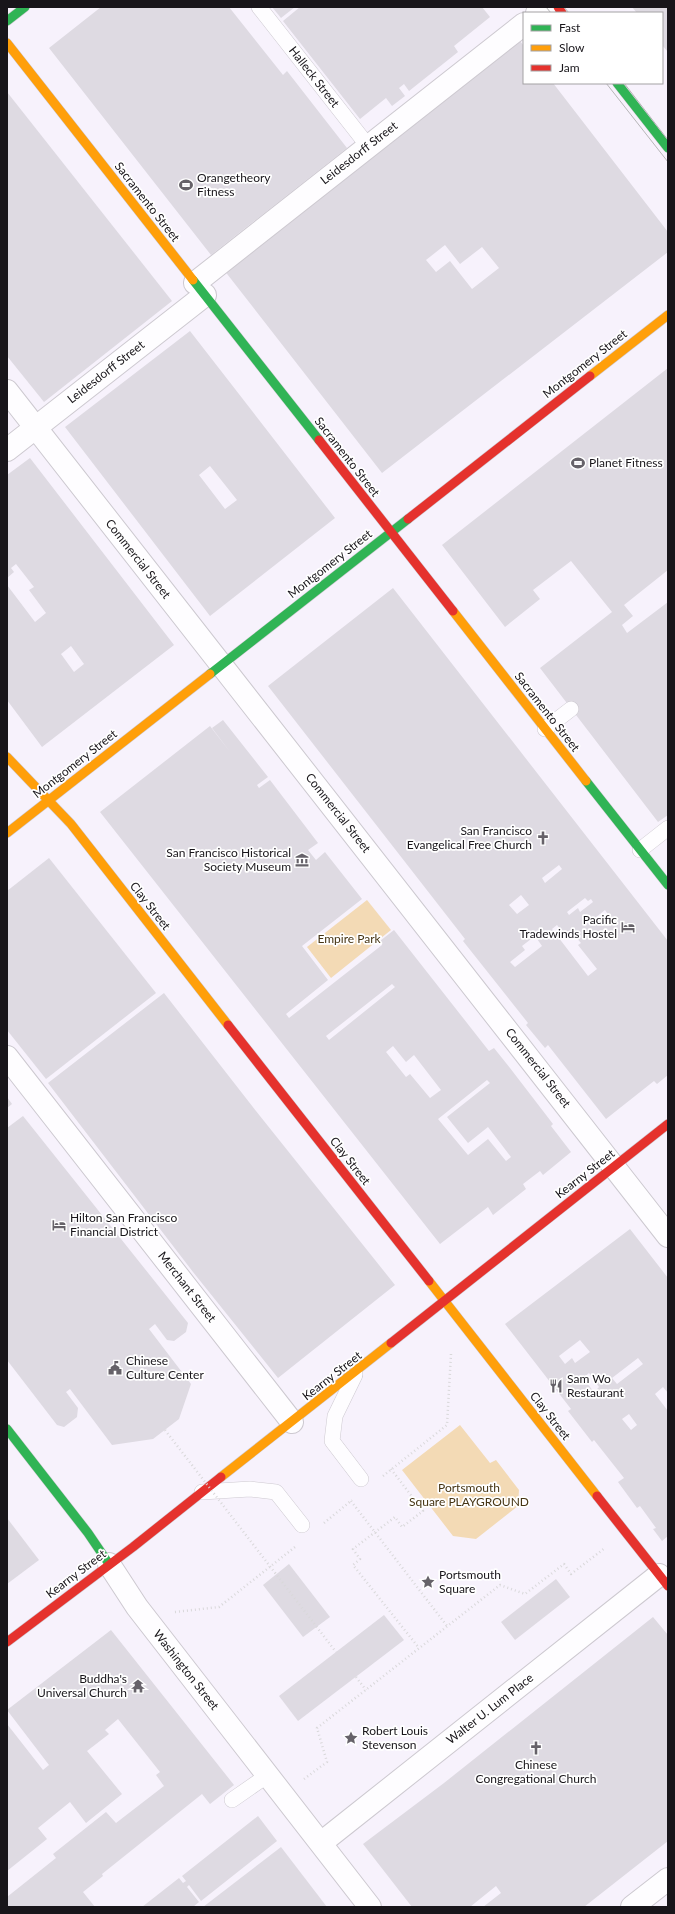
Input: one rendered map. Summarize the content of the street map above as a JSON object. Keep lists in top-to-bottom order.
{
  "streets": {
    "street": [
      "Leidesdorff Street",
      "Sacramento Street",
      "Montgomery Street",
      "Commercial Street",
      "Clay Street",
      "Kearny Street",
      "Merchant Street",
      "Washington Street",
      "Walter U. Lum Place"
    ],
    "lane": ["Halleck Street"]
  },
  "crossings": [
    ["Halleck Street", "Leidesdorff Street"],
    ["Leidesdorff Street", "Sacramento Street"],
    ["Leidesdorff Street", "Commercial Street"],
    ["Sacramento Street", "Montgomery Street"],
    ["Montgomery Street", "Commercial Street"],
    ["Montgomery Street", "Clay Street"],
    ["Commercial Street", "Kearny Street"],
    ["Clay Street", "Kearny Street"],
    ["Clay Street", "Walter U. Lum Place"],
    ["Kearny Street", "Merchant Street"],
    ["Kearny Street", "Washington Street"],
    ["Washington Street", "Walter U. Lum Place"]
  ],
  "parks": ["Empire Park", "Portsmouth Square PLAYGROUND"],
  "places": {
    "sports": ["Orangetheory Fitness", "Planet Fitness"],
    "church": ["San Francisco Evangelical Free Church", "Chinese Congregational Church"],
    "museum": ["San Francisco Historical Society Museum"],
    "hotel": ["Pacific Tradewinds Hostel", "Hilton San Francisco Financial District"],
    "public building": ["Chinese Culture Center"],
    "restaurant": ["Sam Wo Restaurant"],
    "place": ["Portsmouth Square", "Robert Louis Stevenson"],
    "temple": ["Buddha's Universal Church"]
  },
  "legend": ["Fast", "Slow", "Jam"]
}
